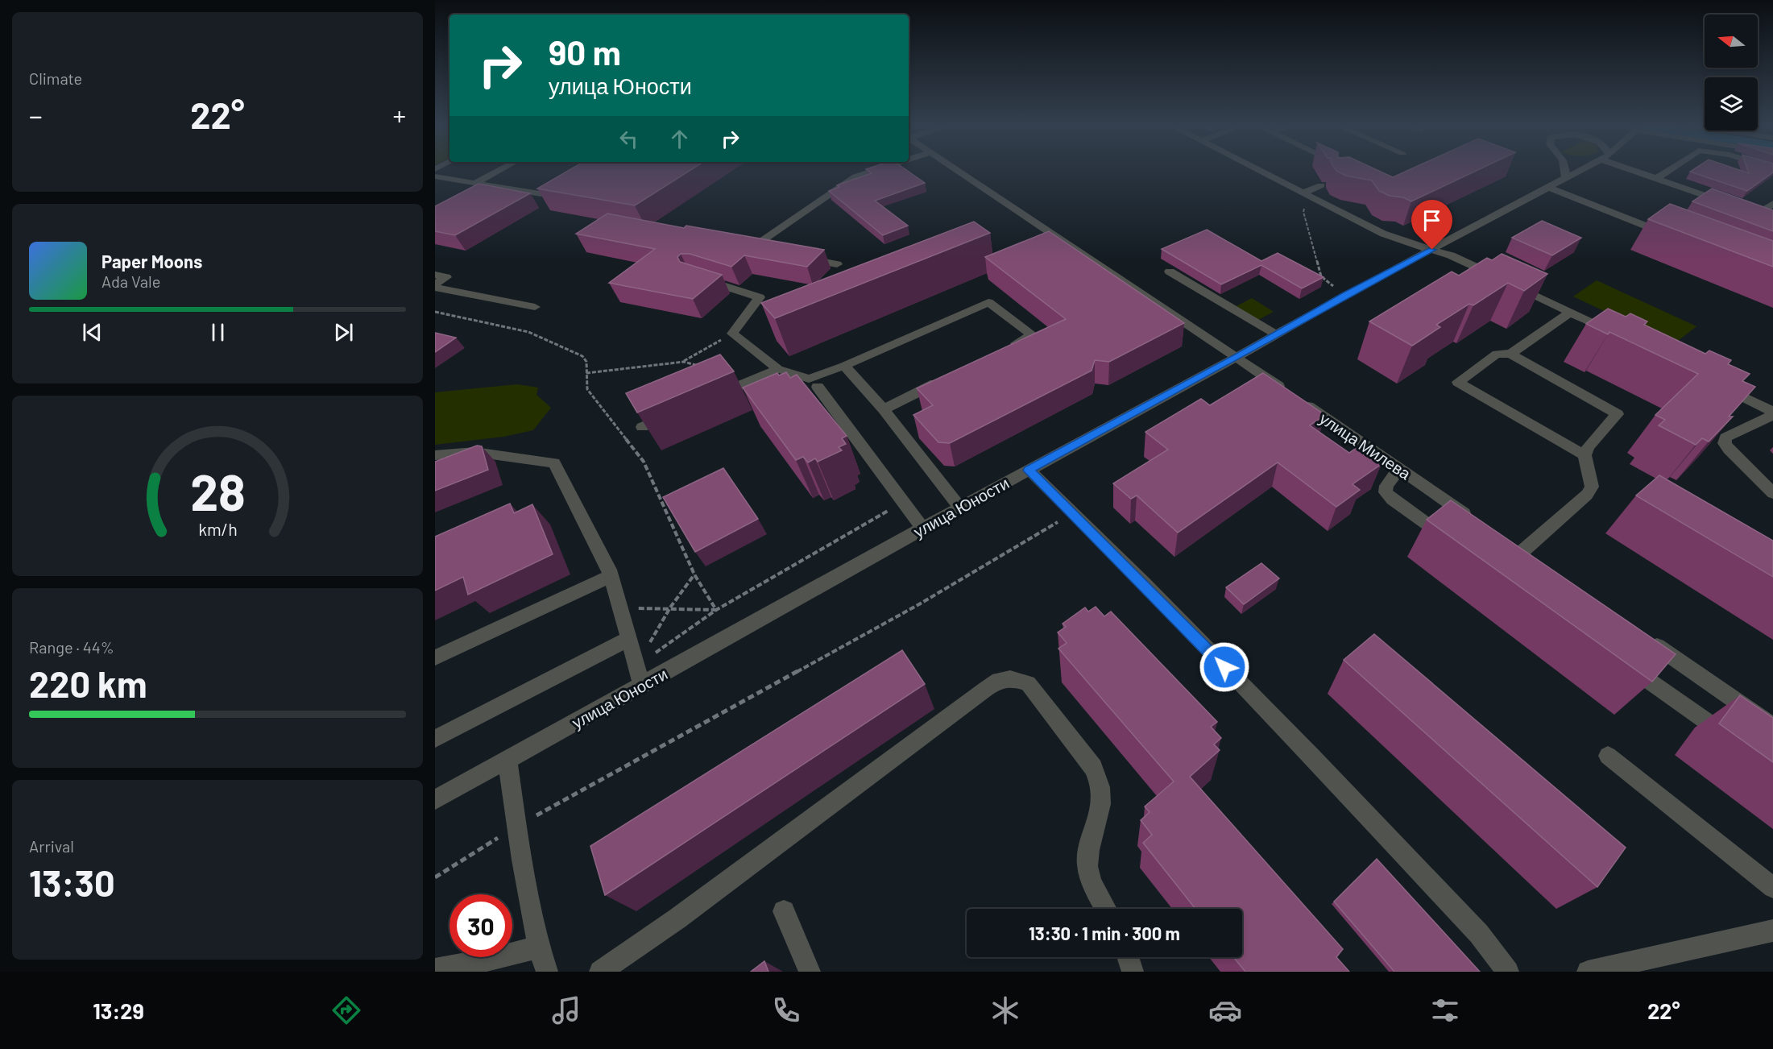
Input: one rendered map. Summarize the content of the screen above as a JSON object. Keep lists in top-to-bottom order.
{
  "streets": {
    "street": ["улица Милева", "улица Юности"]
  },
  "crossings": [
    ["улица Милева", "улица Юности"]
  ],
  "north": "left",
  "page": {
    "tile": [
      "Climate",
      ["Range · 44%", "220 km"],
      ["Arrival", "13:30"]
    ],
    "turn": ["90 m", "улица Юности"],
    "heat": ["−", "22°", "+"],
    "song": ["Paper Moons", "Ada Vale"],
    "limit": "30",
    "trip": "13:30 · 1 min · 300 m",
    "tabs": ["13:29", "22°"],
    "gauge": ["28", "km/h"]
  }
}
